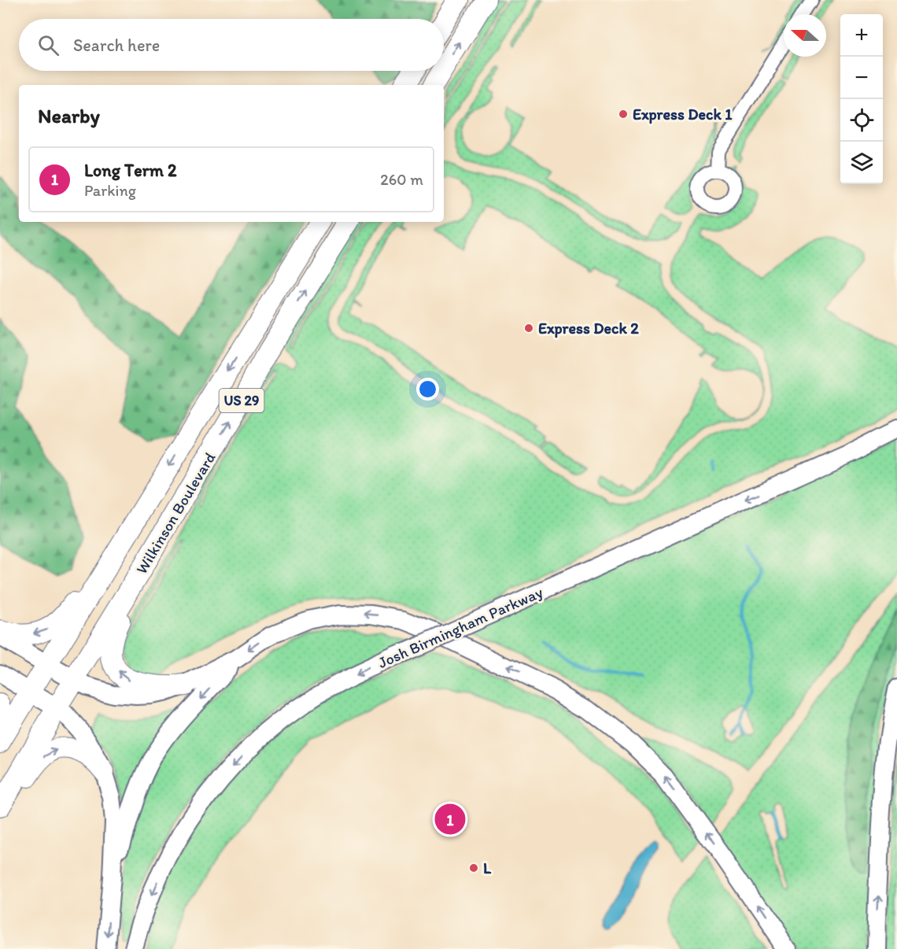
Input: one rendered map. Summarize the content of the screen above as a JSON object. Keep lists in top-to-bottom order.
{
  "streets": {
    "main road": ["US 29", "Wilkinson Boulevard", "Josh Birmingham Parkway"]
  },
  "one_way": ["Josh Birmingham Parkway"],
  "places": ["Express Deck 1", "Express Deck 2", "L"],
  "north": "left",
  "page": {
    "map_buttons": ["+", "−"],
    "search": "Search here",
    "heading": "Nearby",
    "list": [
      {
        "mark": "1",
        "name": "Long Term 2",
        "note": "Parking",
        "value": "260 m"
      }
    ],
    "pins": "1"
  }
}
